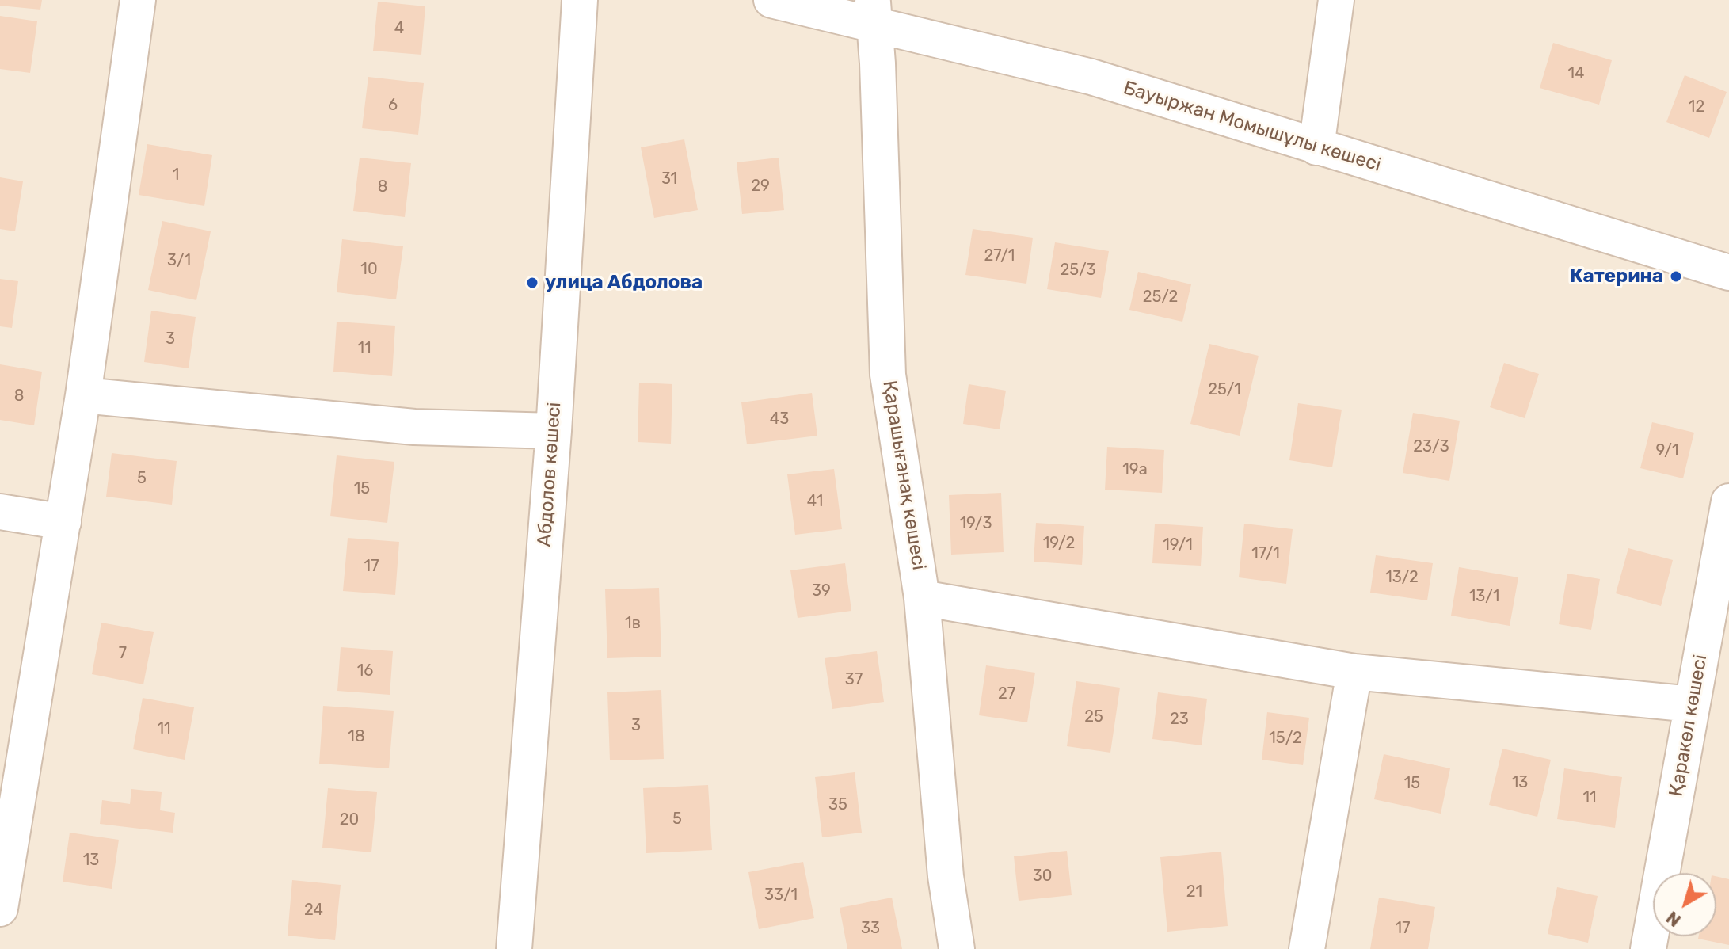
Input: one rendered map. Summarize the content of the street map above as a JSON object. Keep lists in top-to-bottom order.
{
  "streets": {
    "street": [
      "Бауыржан Момышұлы көшесі",
      "Абдолов көшесі",
      "Қарашығанақ көшесі",
      "Қаракөл көшесі"
    ]
  },
  "crossings": [
    ["Бауыржан Момышұлы көшесі", "Қарашығанақ көшесі"]
  ],
  "places": ["Катерина", "улица Абдолова"],
  "house_numbers": [
    "4",
    "14",
    "6",
    "12",
    "1",
    "31",
    "29",
    "8",
    "27/1",
    "3/1",
    "10",
    "25/3",
    "25/2",
    "3",
    "11",
    "25/1",
    "8",
    "43",
    "23/3",
    "9/1",
    "19а",
    "5",
    "15",
    "41",
    "19/3",
    "19/2",
    "19/1",
    "17/1",
    "17",
    "13/2",
    "39",
    "13/1",
    "1в",
    "7",
    "16",
    "37",
    "27",
    "25",
    "23",
    "3",
    "11",
    "18",
    "15/2",
    "13",
    "15",
    "11",
    "35",
    "5",
    "20",
    "13",
    "30",
    "21",
    "33/1",
    "24",
    "33",
    "17"
  ],
  "north": "bottom left"
}
